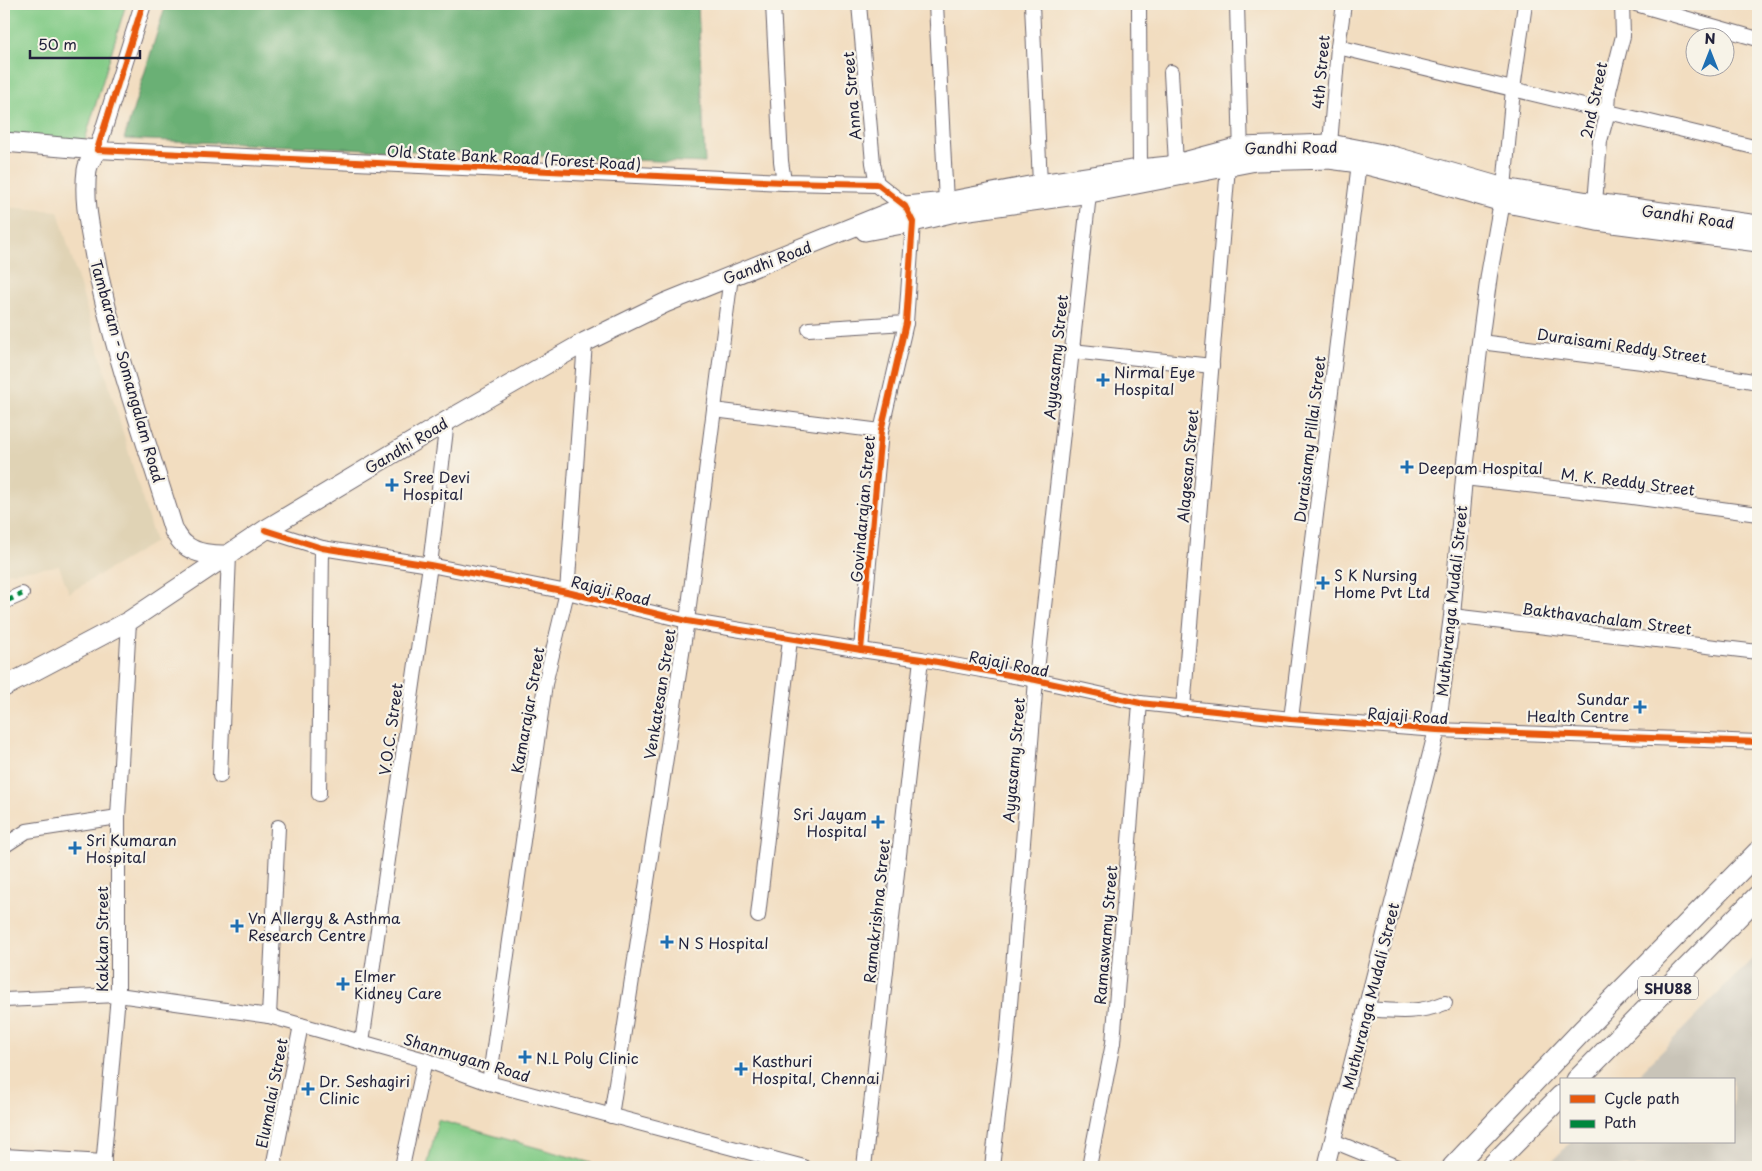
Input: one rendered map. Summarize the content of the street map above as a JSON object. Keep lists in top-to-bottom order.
{
  "streets": {
    "main road": ["Gandhi Road", "Tambaram - Somangalam Road", "SHU88"],
    "street": [
      "4th Street",
      "Anna Street",
      "2nd Street",
      "Old State Bank Road (Forest Road)",
      "Duraisami Reddy Street",
      "Ayyasamy Street",
      "Duraisamy Pillai Street",
      "Alagesan Street",
      "M. K. Reddy Street",
      "Govindarajan Street",
      "Rajaji Road",
      "Muthuranga Mudali Street",
      "Bakthavachalam Street",
      "Venkatesan Street",
      "Kamarajar Street",
      "V.O.C. Street",
      "Ramakrishna Street",
      "Ramaswamy Street",
      "Kakkan Street",
      "Shanmugam Road",
      "Elumalai Street"
    ]
  },
  "crossings": [
    ["4th Street", "Gandhi Road"],
    ["Anna Street", "Old State Bank Road (Forest Road)"],
    ["2nd Street", "Gandhi Road"],
    ["Gandhi Road", "Ayyasamy Street"],
    ["Gandhi Road", "Tambaram - Somangalam Road"],
    ["Gandhi Road", "Duraisamy Pillai Street"],
    ["Gandhi Road", "Alagesan Street"],
    ["Gandhi Road", "Govindarajan Street"],
    ["Gandhi Road", "Rajaji Road"],
    ["Gandhi Road", "Muthuranga Mudali Street"],
    ["Gandhi Road", "Venkatesan Street"],
    ["Gandhi Road", "Kamarajar Street"],
    ["Gandhi Road", "V.O.C. Street"],
    ["Gandhi Road", "Kakkan Street"],
    ["Old State Bank Road (Forest Road)", "Tambaram - Somangalam Road"],
    ["Duraisami Reddy Street", "Muthuranga Mudali Street"],
    ["Ayyasamy Street", "Rajaji Road"],
    ["Duraisamy Pillai Street", "Rajaji Road"],
    ["Alagesan Street", "Rajaji Road"],
    ["M. K. Reddy Street", "Muthuranga Mudali Street"],
    ["Govindarajan Street", "Rajaji Road"],
    ["Rajaji Road", "Muthuranga Mudali Street"],
    ["Rajaji Road", "Venkatesan Street"],
    ["Rajaji Road", "Kamarajar Street"],
    ["Rajaji Road", "V.O.C. Street"],
    ["Rajaji Road", "Ramakrishna Street"],
    ["Rajaji Road", "Ramaswamy Street"],
    ["Muthuranga Mudali Street", "Bakthavachalam Street"],
    ["Venkatesan Street", "Shanmugam Road"],
    ["Kamarajar Street", "Shanmugam Road"],
    ["V.O.C. Street", "Shanmugam Road"],
    ["Kakkan Street", "Shanmugam Road"],
    ["Shanmugam Road", "Elumalai Street"]
  ],
  "places": {
    "health": [
      "Nirmal Eye Hospital",
      "Deepam Hospital",
      "Sree Devi Hospital",
      "S K Nursing Home Pvt Ltd",
      "Sundar Health Centre",
      "Sri Jayam Hospital",
      "Sri Kumaran Hospital",
      "Vn Allergy & Asthma Research Centre",
      "N S Hospital",
      "Elmer Kidney Care",
      "N.L Poly Clinic",
      "Kasthuri Hospital, Chennai",
      "Dr. Seshagiri Clinic"
    ]
  },
  "legend": ["Cycle path", "Path"],
  "scale_bar": "50 m",
  "north": "top"
}
